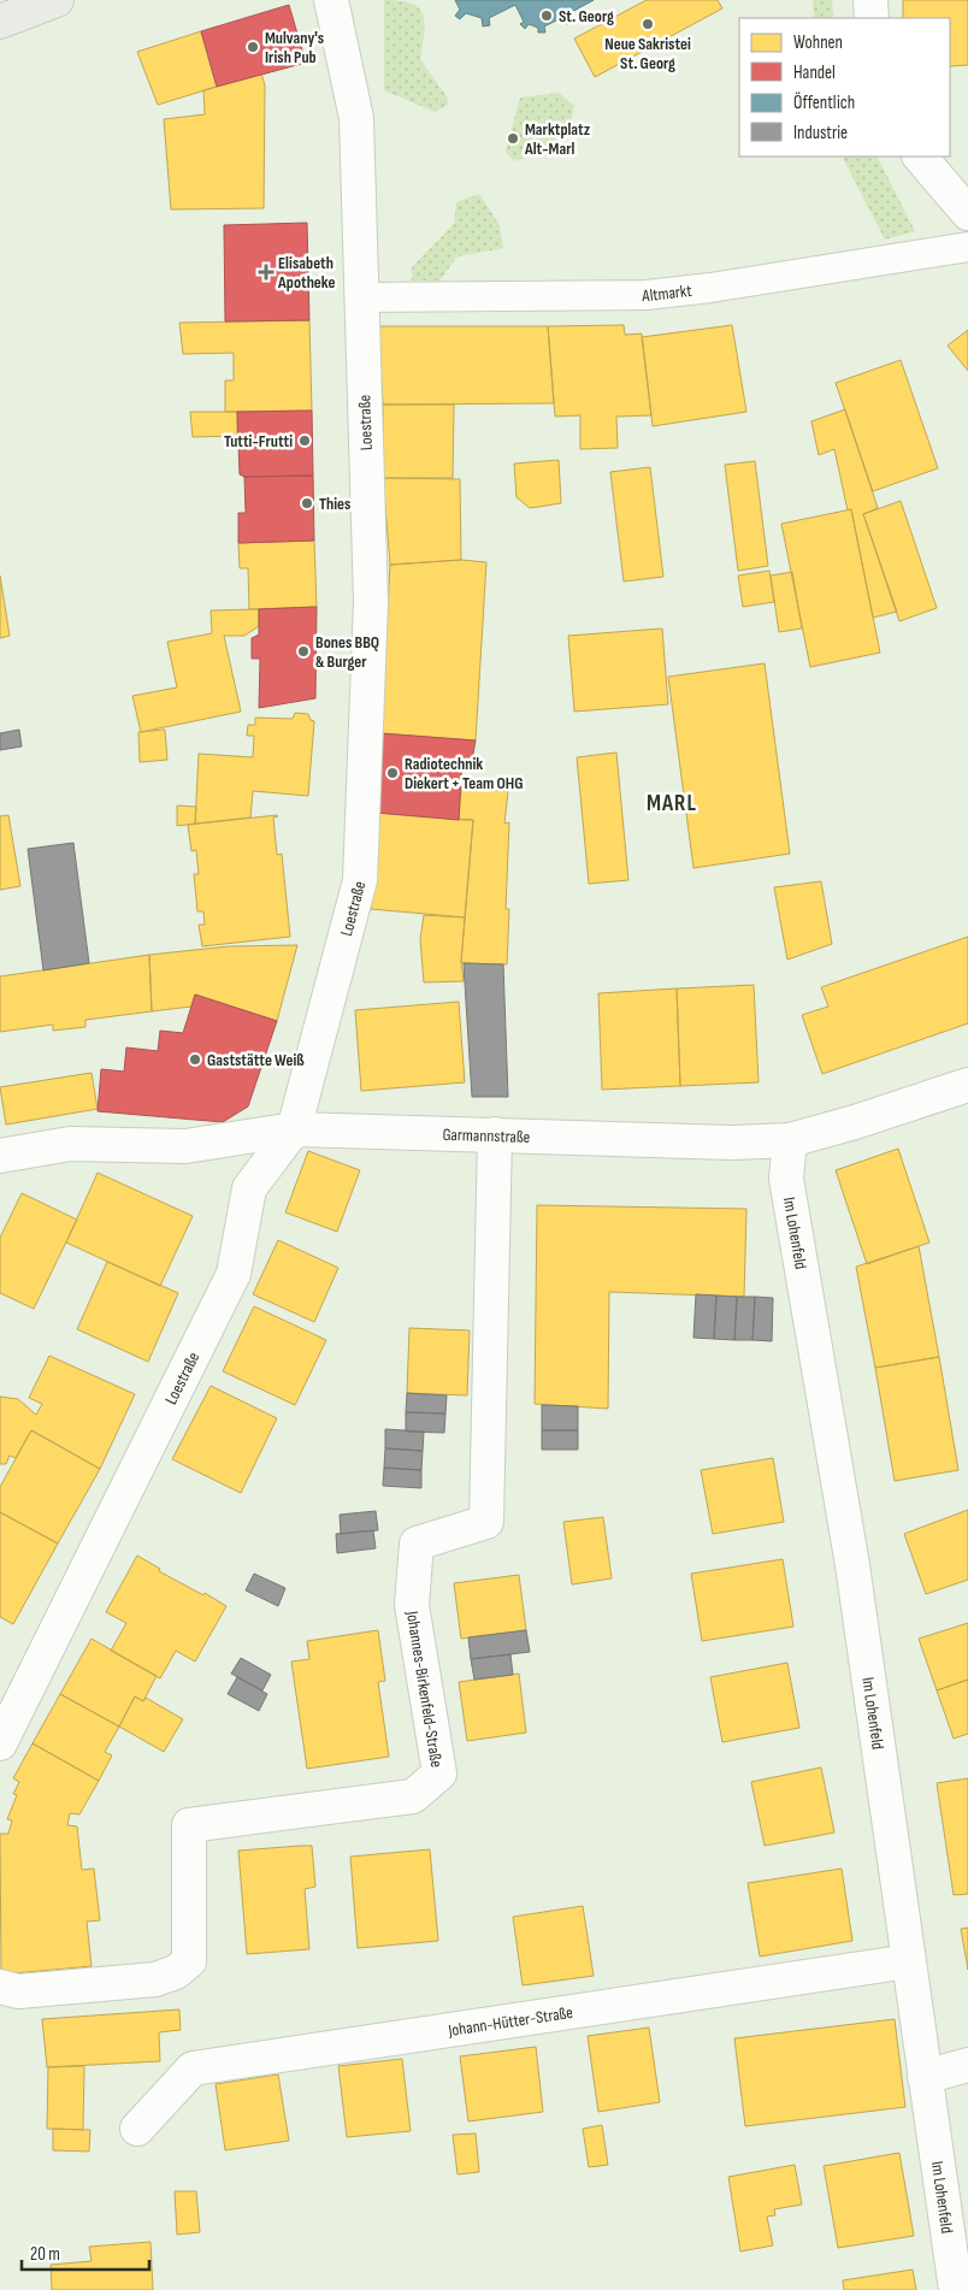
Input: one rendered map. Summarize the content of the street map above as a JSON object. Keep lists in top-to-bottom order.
{
  "streets": {
    "street": [
      "Altmarkt",
      "Loestraße",
      "Garmannstraße",
      "Im Lohenfeld",
      "Johannes-Birkenfeld-Straße",
      "Johann-Hütter-Straße"
    ]
  },
  "crossings": [
    ["Altmarkt", "Loestraße"],
    ["Loestraße", "Garmannstraße"],
    ["Garmannstraße", "Im Lohenfeld"],
    ["Garmannstraße", "Johannes-Birkenfeld-Straße"],
    ["Im Lohenfeld", "Johann-Hütter-Straße"]
  ],
  "districts": ["MARL"],
  "places": {
    "other": [
      "St. Georg",
      "Neue Sakristei St. Georg",
      "Mulvany's Irish Pub",
      "Marktplatz Alt-Marl",
      "Tutti-Frutti",
      "Thies",
      "Bones BBQ & Burger",
      "Radiotechnik Diekert + Team OHG",
      "Gaststätte Weiß"
    ],
    "health": ["Elisabeth Apotheke"]
  },
  "legend": [
    "Wohnen",
    "Handel",
    "Öffentlich",
    "Industrie"
  ],
  "scale_bar": "20 m"
}
